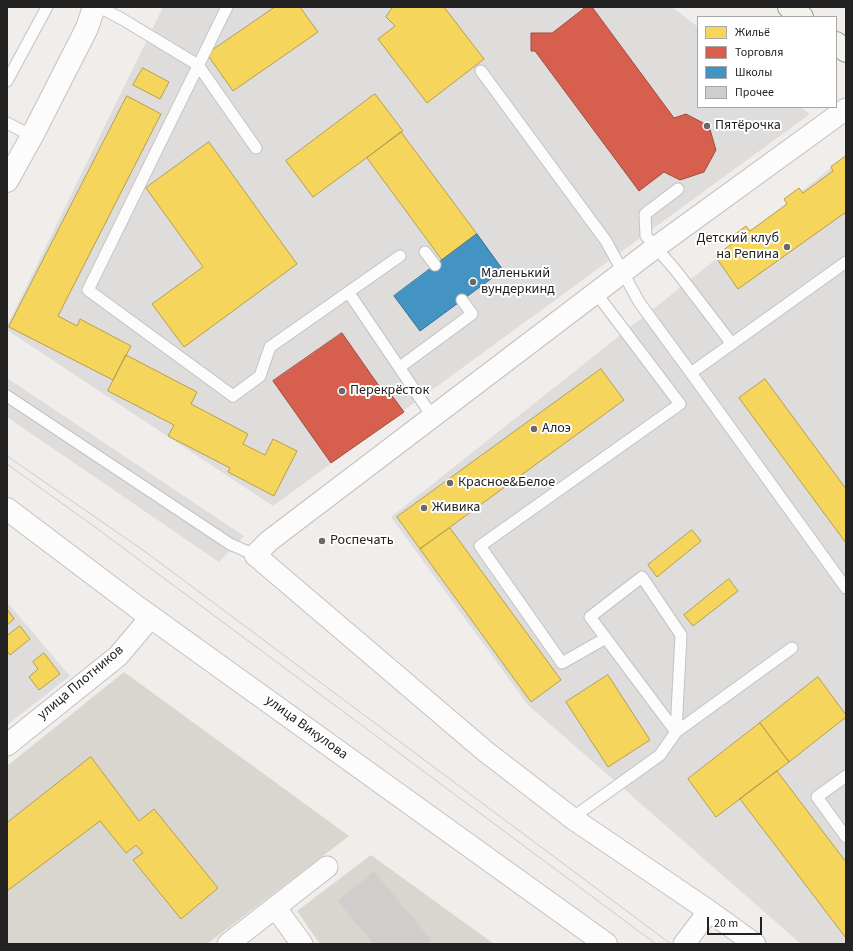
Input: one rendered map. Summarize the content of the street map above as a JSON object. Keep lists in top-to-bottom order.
{
  "streets": {
    "street": ["улица Плотников", "улица Викулова"]
  },
  "crossings": [
    ["улица Плотников", "улица Викулова"]
  ],
  "places": [
    "Пятёрочка",
    "Детский клуб на Репина",
    "Маленький вундеркинд",
    "Перекрёсток",
    "Алоэ",
    "Красное&Белое",
    "Живика",
    "Роспечать"
  ],
  "legend": [
    "Жильё",
    "Торговля",
    "Школы",
    "Прочее"
  ],
  "scale_bar": "20 m"
}
